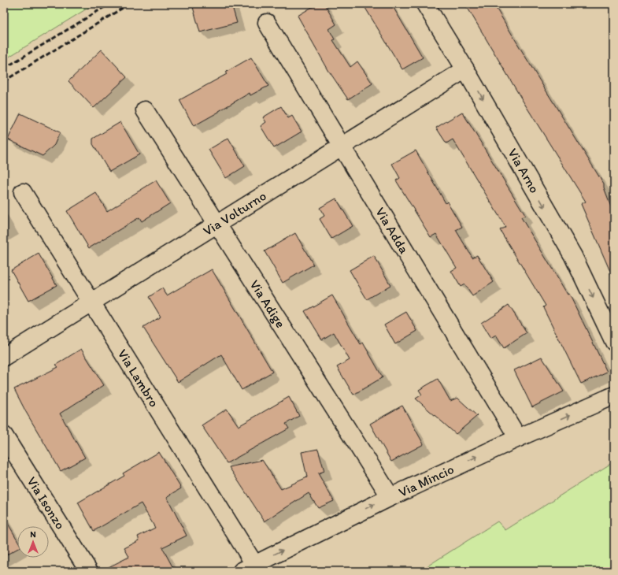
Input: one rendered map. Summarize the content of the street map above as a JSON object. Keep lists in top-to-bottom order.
{
  "streets": {
    "street": [
      "Via Arno",
      "Via Volturno",
      "Via Adda",
      "Via Adige",
      "Via Lambro",
      "Via Mincio",
      "Via Isonzo"
    ]
  },
  "crossings": [
    ["Via Arno", "Via Volturno"],
    ["Via Volturno", "Via Adda"],
    ["Via Volturno", "Via Adige"],
    ["Via Volturno", "Via Lambro"],
    ["Via Adda", "Via Mincio"],
    ["Via Adige", "Via Mincio"],
    ["Via Lambro", "Via Mincio"]
  ],
  "one_way": ["Via Arno", "Via Mincio"],
  "north": "top"
}
